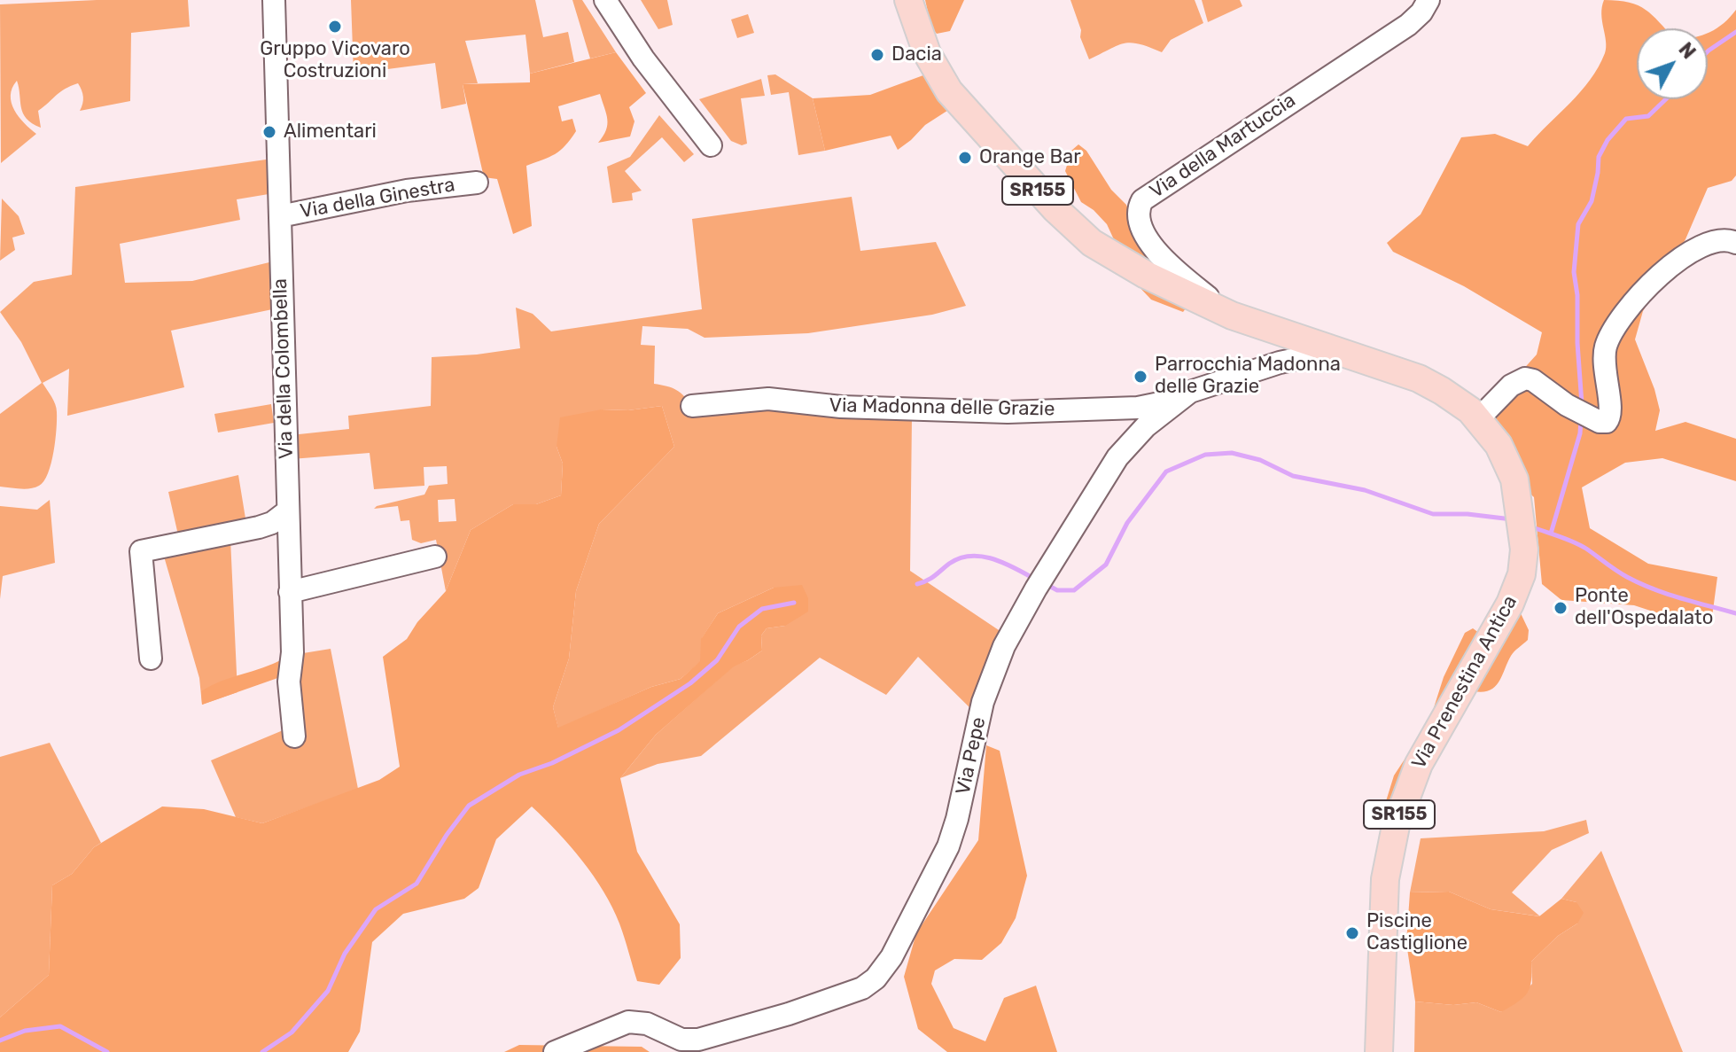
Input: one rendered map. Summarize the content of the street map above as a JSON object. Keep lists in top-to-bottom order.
{
  "streets": {
    "main road": ["SR155", "Via Prenestina Antica"],
    "street": [
      "Via della Martuccia",
      "Via della Ginestra",
      "Via della Colombella",
      "Via Madonna delle Grazie",
      "Via Pepe"
    ]
  },
  "crossings": [
    ["Via della Martuccia", "Via Prenestina Antica"],
    ["Via della Ginestra", "Via della Colombella"],
    ["Via Madonna delle Grazie", "Via Pepe"],
    ["Via Prenestina Antica", "Via Pepe"]
  ],
  "places": [
    "Gruppo Vicovaro Costruzioni",
    "Dacia",
    "Alimentari",
    "Orange Bar",
    "Parrocchia Madonna delle Grazie",
    "Ponte dell'Ospedalato",
    "Piscine Castiglione"
  ],
  "north": "top right"
}
